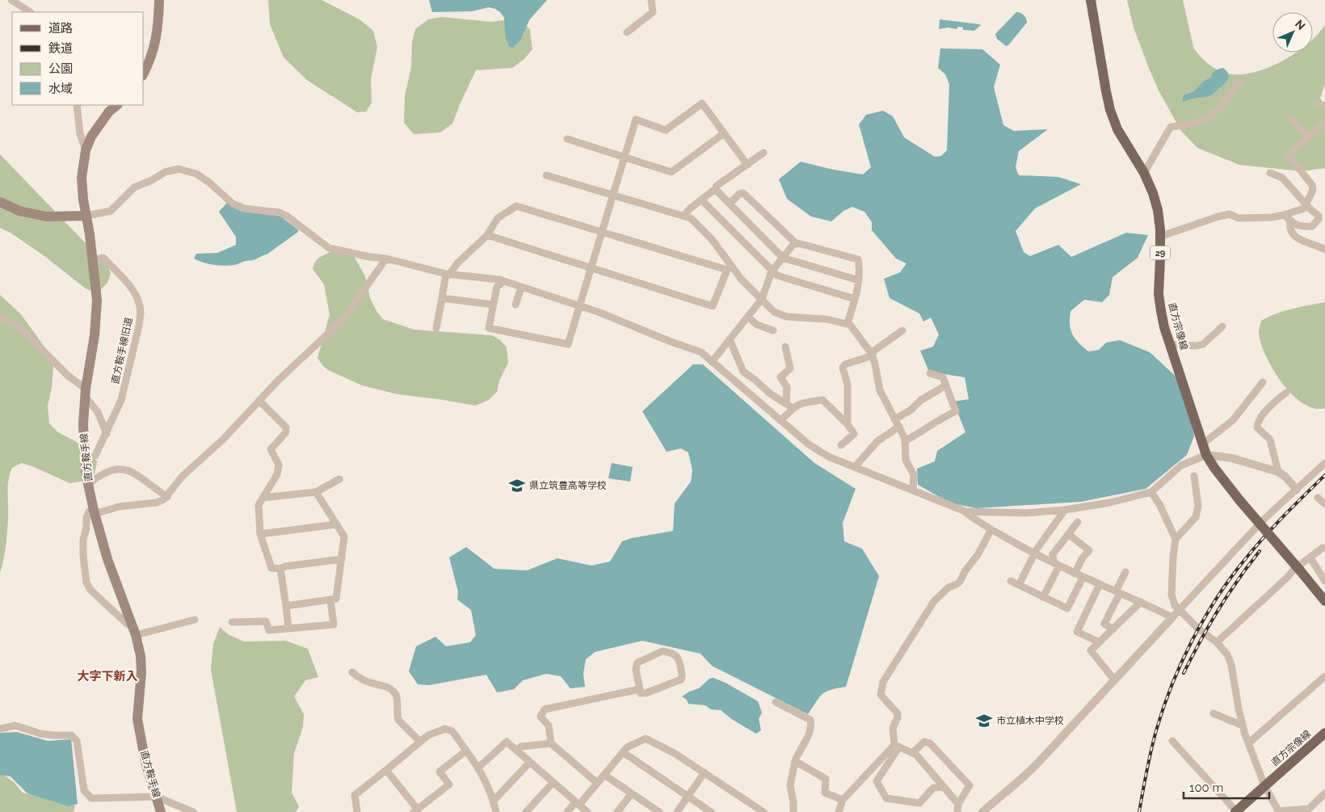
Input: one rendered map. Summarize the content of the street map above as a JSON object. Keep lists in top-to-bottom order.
{
  "streets": {
    "main road": ["29", "直方宗像線", "直方鞍手線"],
    "street": ["直方鞍手線旧道"]
  },
  "crossings": [
    ["直方鞍手線旧道", "直方鞍手線"]
  ],
  "districts": ["大字下新入"],
  "places": {
    "school or university": ["県立筑豊高等学校", "市立植木中学校"]
  },
  "legend": [
    "道路",
    "鉄道",
    "公園",
    "水域"
  ],
  "scale_bar": "100 m",
  "north": "top right"
}
